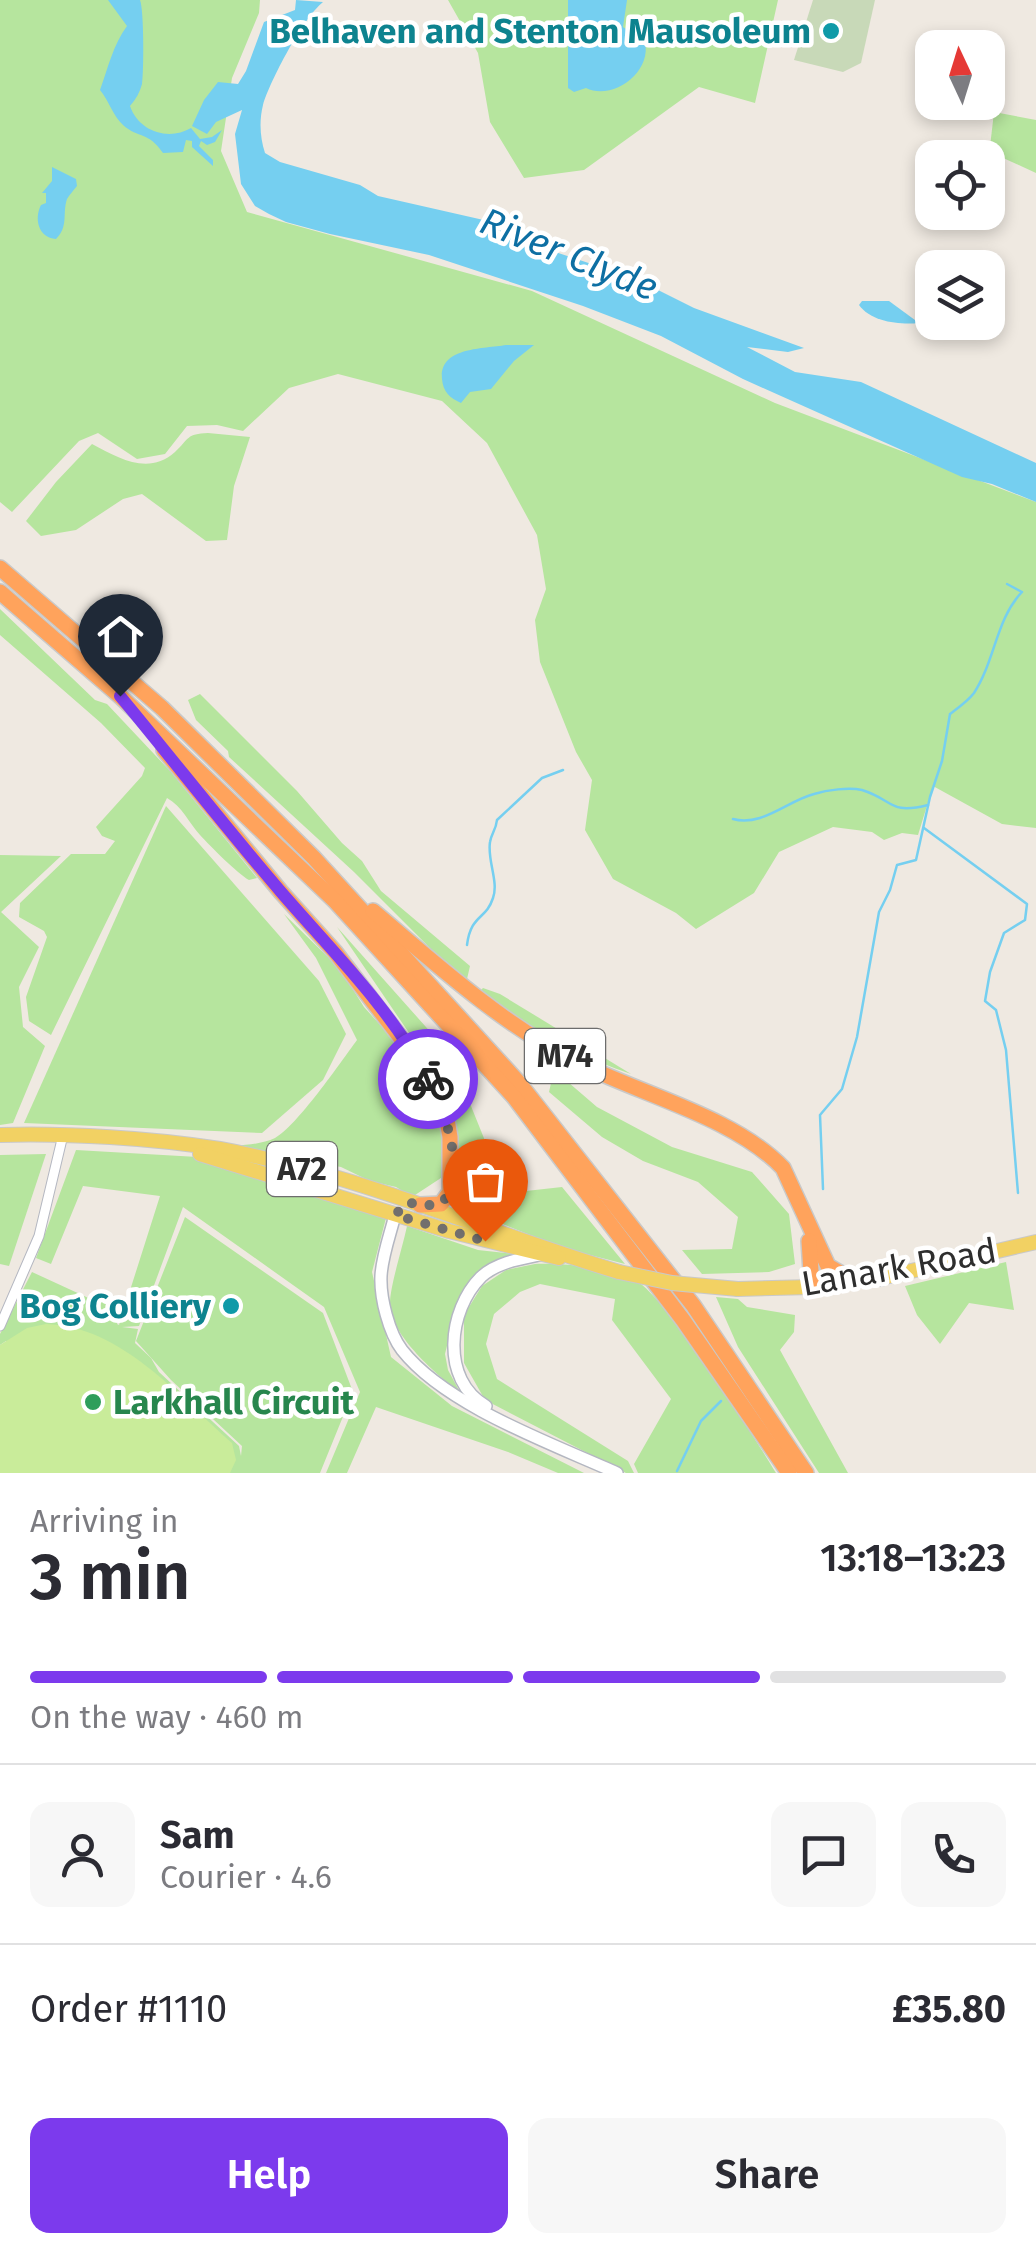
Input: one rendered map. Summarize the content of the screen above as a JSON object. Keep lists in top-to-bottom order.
{
  "streets": {
    "highway": ["M74"],
    "main road": ["A72", "Lanark Road"]
  },
  "crossings": [
    ["M74", "A72"],
    ["M74", "Lanark Road"],
    ["A72", "Lanark Road"]
  ],
  "water": ["River Clyde"],
  "places": ["Belhaven and Stenton Mausoleum", "Bog Colliery", "Larkhall Circuit"],
  "north": "top",
  "page": {
    "heading": ["3 min", "Arriving in", "13:18–13:23"],
    "panel": [
      "Sam",
      "Courier · 4.6",
      "Order #1110",
      "£35.80"
    ],
    "bar": "On the way · 460 m",
    "buttons": ["Help", "Share"]
  }
}
